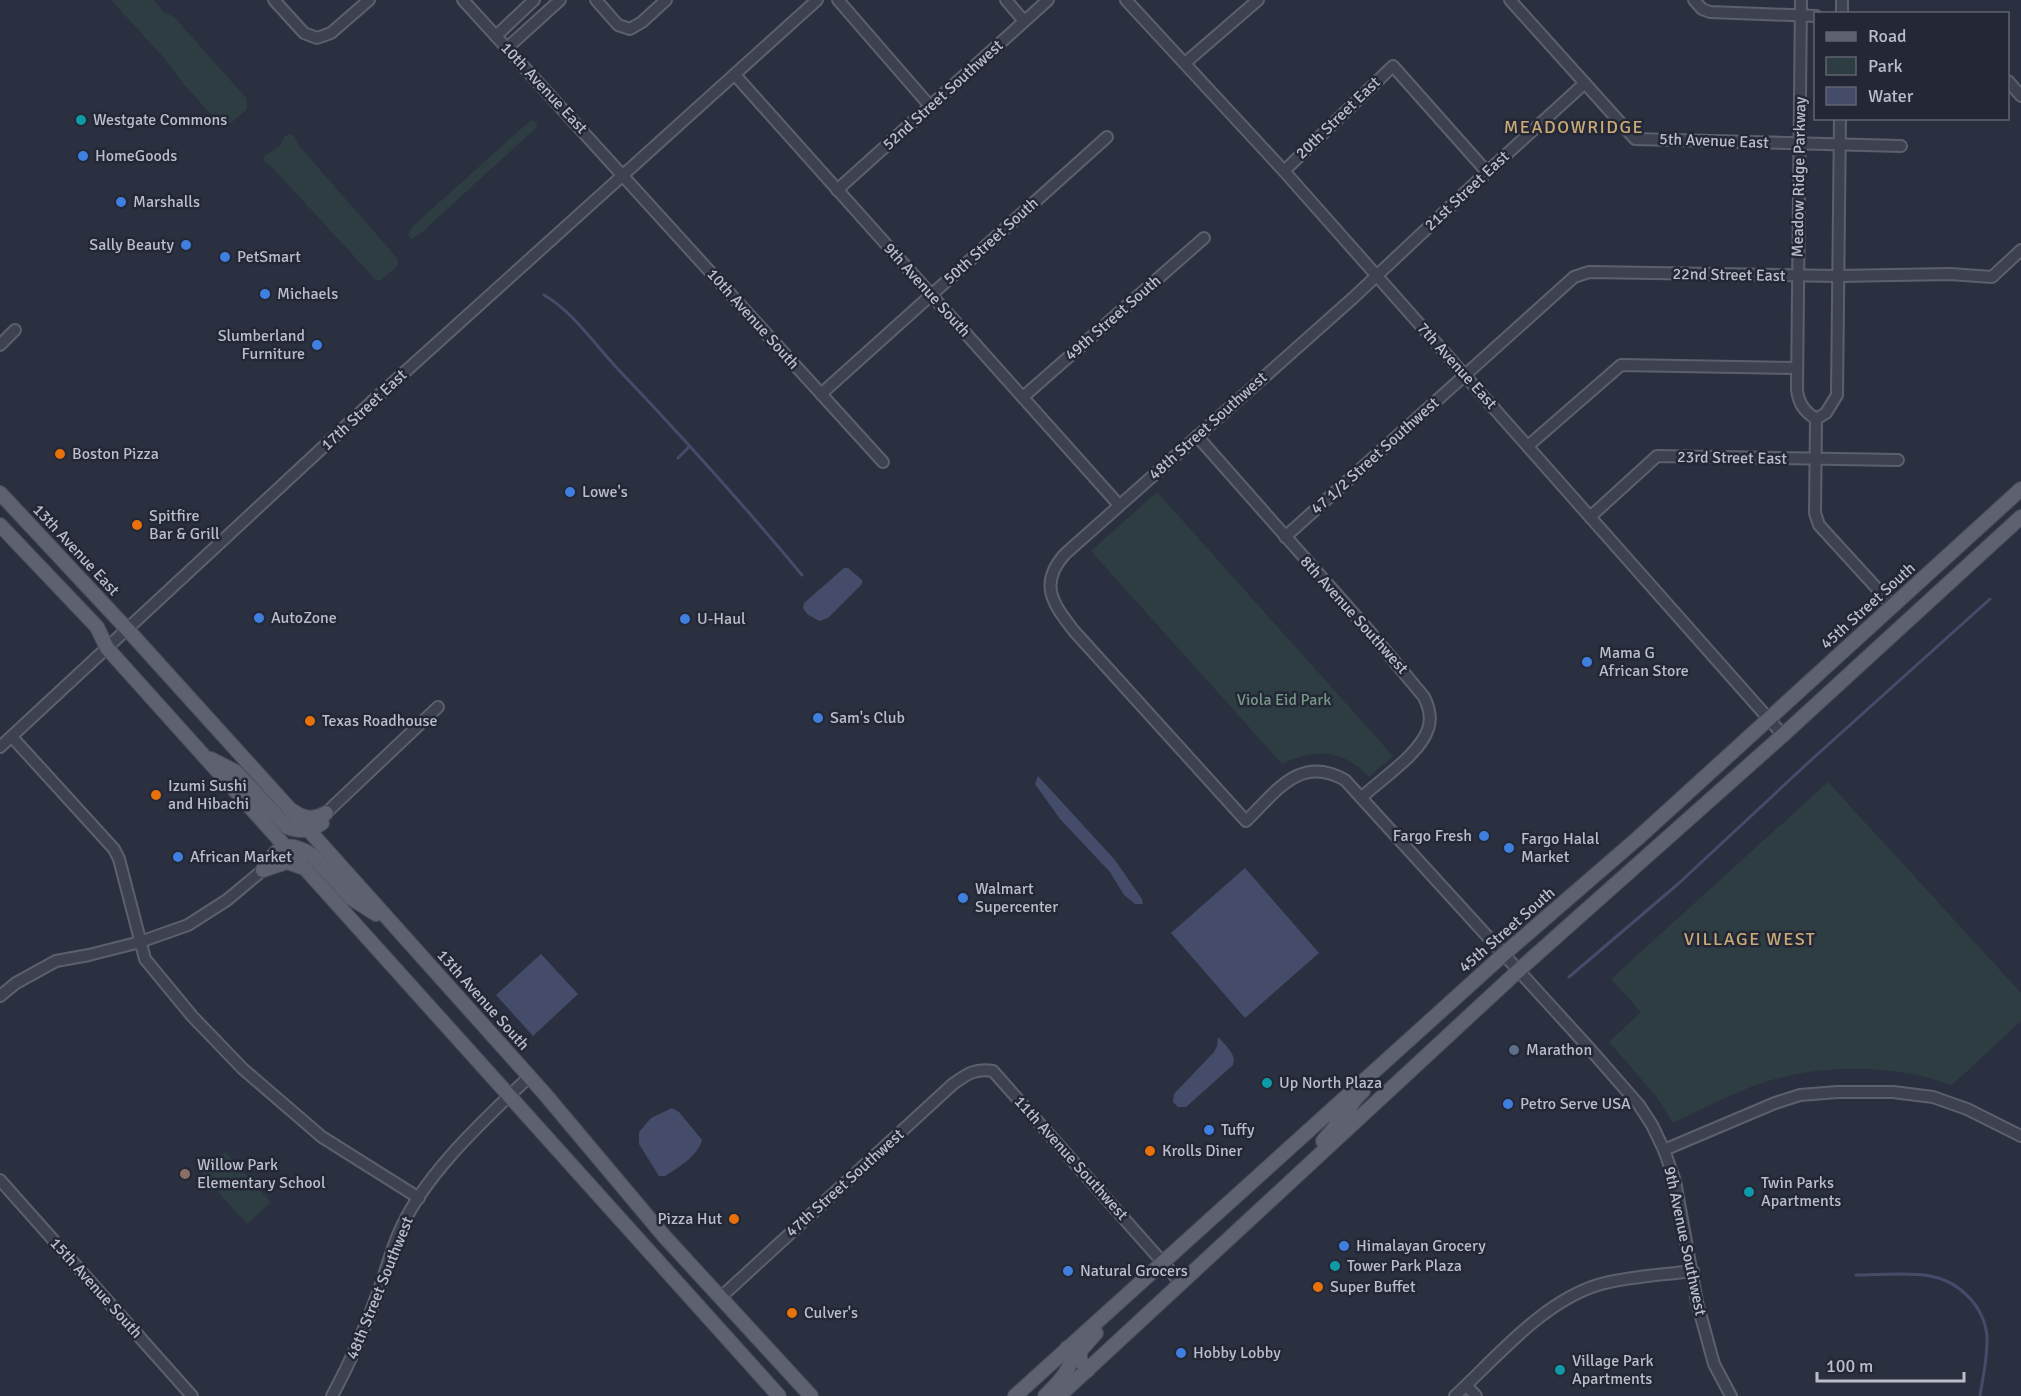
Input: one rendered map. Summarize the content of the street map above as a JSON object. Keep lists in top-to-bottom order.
{
  "streets": {
    "main road": ["13th Avenue East", "45th Street South", "13th Avenue South"],
    "street": [
      "10th Avenue East",
      "52nd Street Southwest",
      "20th Street East",
      "5th Avenue East",
      "Meadow Ridge Parkway",
      "21st Street East",
      "50th Street South",
      "22nd Street East",
      "9th Avenue South",
      "49th Street South",
      "10th Avenue South",
      "7th Avenue East",
      "17th Street East",
      "48th Street Southwest",
      "47 1/2 Street Southwest",
      "23rd Street East",
      "8th Avenue Southwest",
      "11th Avenue Southwest",
      "47th Street Southwest",
      "9th Avenue Southwest",
      "15th Avenue South"
    ]
  },
  "crossings": [
    ["10th Avenue East", "10th Avenue South"],
    ["10th Avenue East", "17th Street East"],
    ["52nd Street Southwest", "9th Avenue South"],
    ["20th Street East", "21st Street East"],
    ["20th Street East", "7th Avenue East"],
    ["5th Avenue East", "Meadow Ridge Parkway"],
    ["5th Avenue East", "21st Street East"],
    ["Meadow Ridge Parkway", "22nd Street East"],
    ["21st Street East", "7th Avenue East"],
    ["21st Street East", "48th Street Southwest"],
    ["50th Street South", "9th Avenue South"],
    ["50th Street South", "10th Avenue South"],
    ["22nd Street East", "7th Avenue East"],
    ["22nd Street East", "47 1/2 Street Southwest"],
    ["9th Avenue South", "49th Street South"],
    ["9th Avenue South", "48th Street Southwest"],
    ["10th Avenue South", "17th Street East"],
    ["7th Avenue East", "48th Street Southwest"],
    ["7th Avenue East", "47 1/2 Street Southwest"],
    ["7th Avenue East", "23rd Street East"],
    ["7th Avenue East", "45th Street South"],
    ["17th Street East", "13th Avenue East"],
    ["17th Street East", "13th Avenue South"],
    ["48th Street Southwest", "8th Avenue Southwest"],
    ["48th Street Southwest", "13th Avenue South"],
    ["48th Street Southwest", "9th Avenue Southwest"],
    ["47 1/2 Street Southwest", "8th Avenue Southwest"],
    ["13th Avenue East", "13th Avenue South"],
    ["45th Street South", "11th Avenue Southwest"],
    ["45th Street South", "9th Avenue Southwest"],
    ["8th Avenue Southwest", "9th Avenue Southwest"],
    ["13th Avenue South", "47th Street Southwest"],
    ["11th Avenue Southwest", "47th Street Southwest"]
  ],
  "districts": ["MEADOWRIDGE", "VILLAGE WEST"],
  "parks": ["Viola Eid Park"],
  "places": [
    "Westgate Commons",
    "HomeGoods",
    "Marshalls",
    "Sally Beauty",
    "PetSmart",
    "Michaels",
    "Slumberland Furniture",
    "Boston Pizza",
    "Lowe's",
    "Spitfire Bar & Grill",
    "AutoZone",
    "U-Haul",
    "Mama G African Store",
    "Sam's Club",
    "Texas Roadhouse",
    "Izumi Sushi and Hibachi",
    "Fargo Fresh",
    "Fargo Halal Market",
    "African Market",
    "Walmart Supercenter",
    "Marathon",
    "Up North Plaza",
    "Petro Serve USA",
    "Tuffy",
    "Krolls Diner",
    "Willow Park Elementary School",
    "Twin Parks Apartments",
    "Pizza Hut",
    "Himalayan Grocery",
    "Tower Park Plaza",
    "Natural Grocers",
    "Super Buffet",
    "Culver's",
    "Hobby Lobby",
    "Village Park Apartments"
  ],
  "legend": ["Road", "Park", "Water"],
  "scale_bar": "100 m"
}
